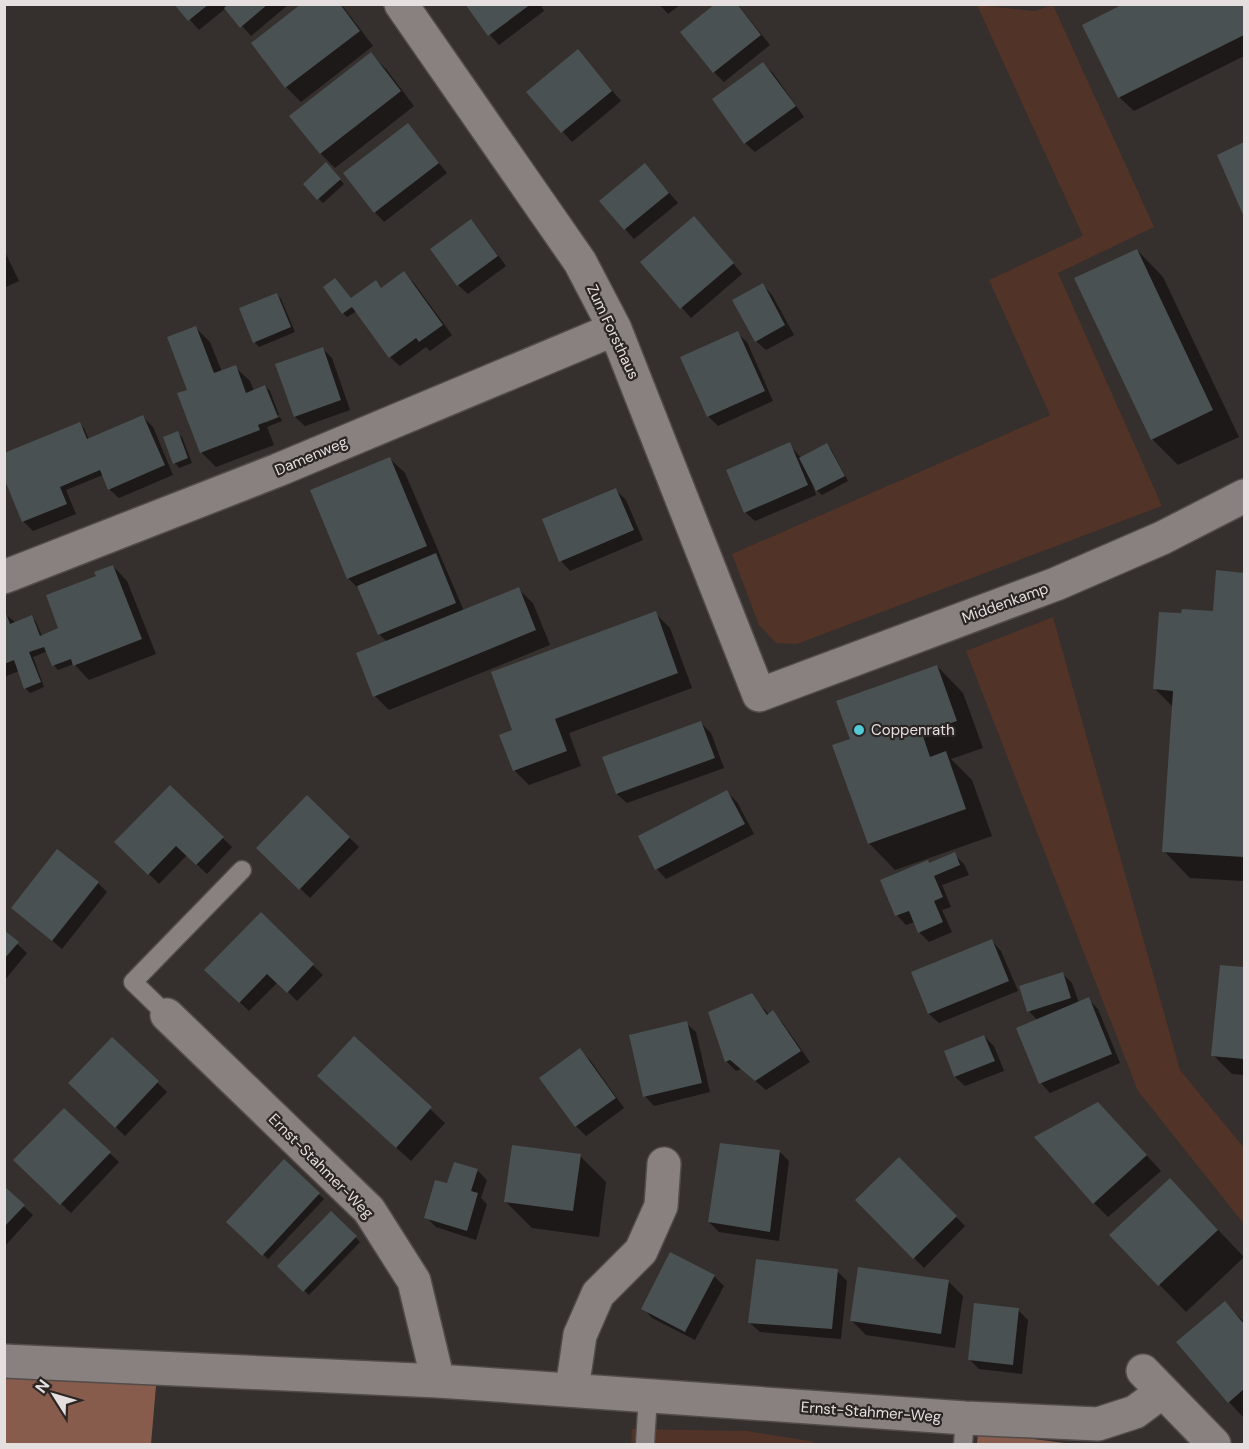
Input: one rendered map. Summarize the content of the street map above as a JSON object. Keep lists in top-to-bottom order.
{
  "streets": {
    "street": [
      "Zum Forsthaus",
      "Damenweg",
      "Middenkamp",
      "Ernst-Stahmer-Weg"
    ]
  },
  "crossings": [
    ["Zum Forsthaus", "Damenweg"],
    ["Zum Forsthaus", "Middenkamp"]
  ],
  "places": ["Coppenrath"],
  "north": "top left"
}
